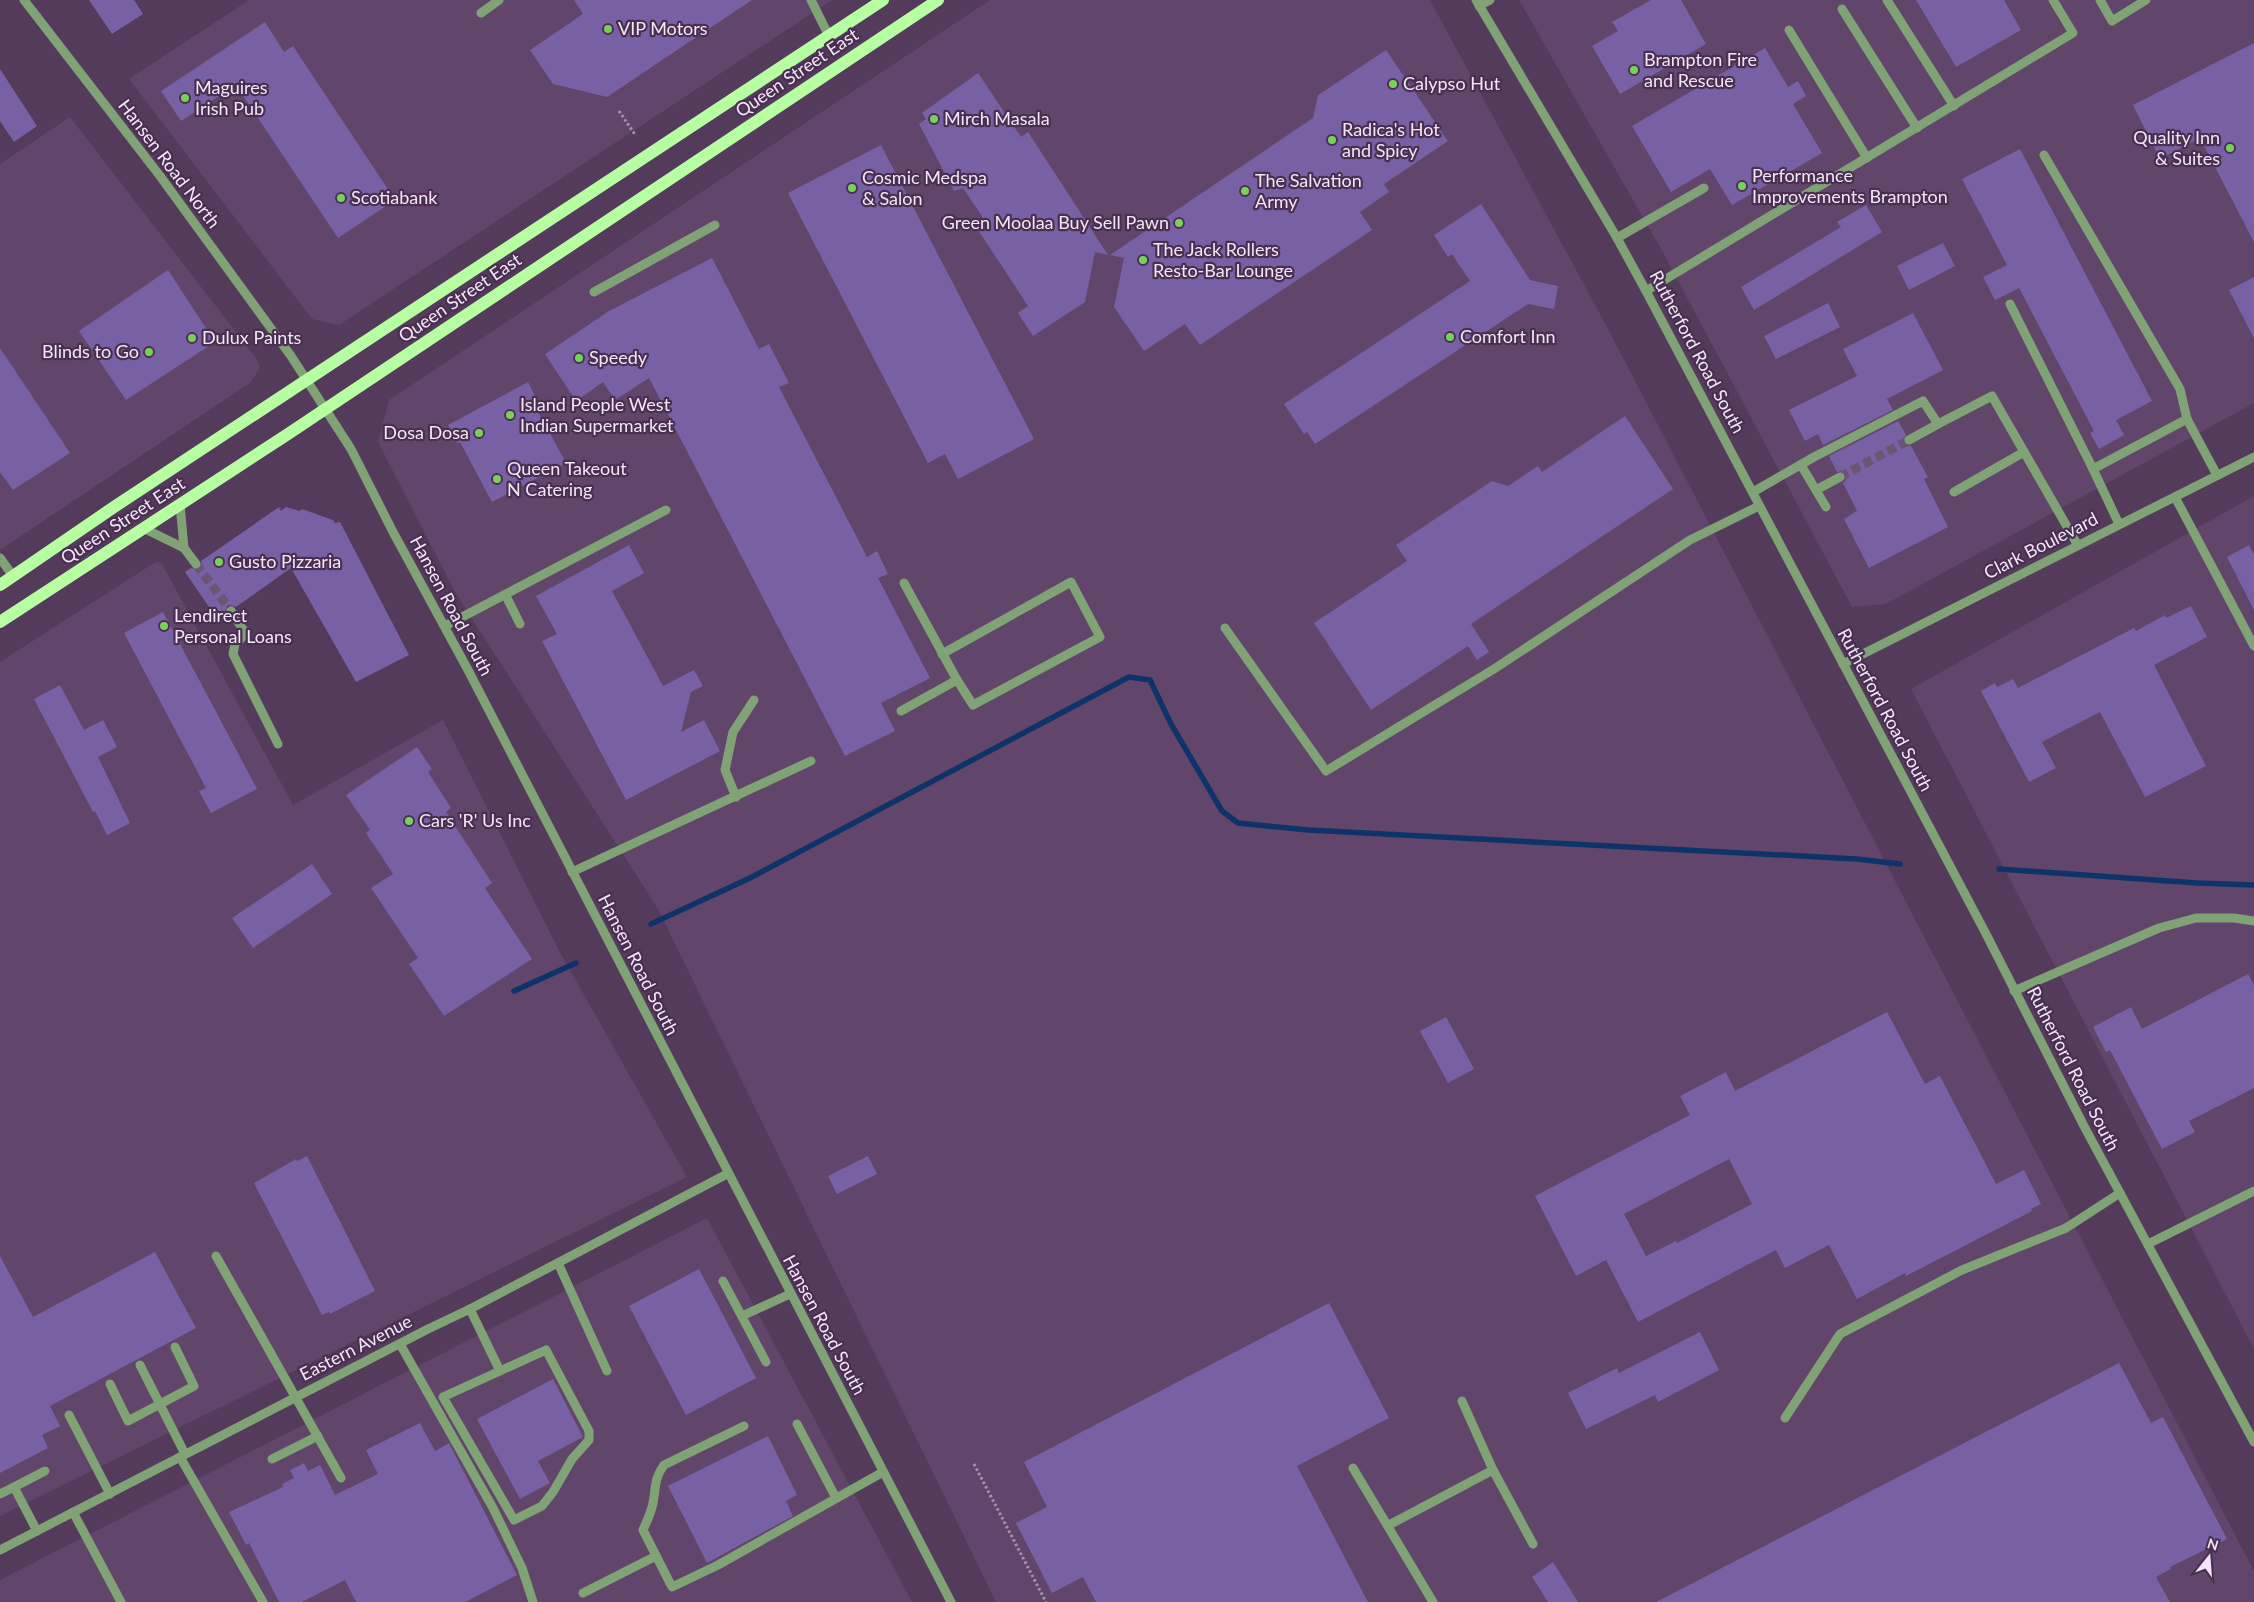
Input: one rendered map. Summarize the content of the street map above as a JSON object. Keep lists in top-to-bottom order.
{
  "streets": {
    "main road": ["Queen Street East"],
    "street": [
      "Hansen Road North",
      "Rutherford Road South",
      "Clark Boulevard",
      "Hansen Road South",
      "Eastern Avenue"
    ]
  },
  "crossings": [
    ["Queen Street East", "Hansen Road South"],
    ["Hansen Road North", "Hansen Road South"],
    ["Rutherford Road South", "Clark Boulevard"],
    ["Hansen Road South", "Eastern Avenue"]
  ],
  "places": [
    "VIP Motors",
    "Brampton Fire and Rescue",
    "Calypso Hut",
    "Maguires Irish Pub",
    "Mirch Masala",
    "Radica's Hot and Spicy",
    "Quality Inn & Suites",
    "Performance Improvements Brampton",
    "Cosmic Medspa & Salon",
    "The Salvation Army",
    "Scotiabank",
    "Green Moolaa Buy Sell Pawn",
    "The Jack Rollers Resto-Bar Lounge",
    "Comfort Inn",
    "Dulux Paints",
    "Blinds to Go",
    "Speedy",
    "Island People West Indian Supermarket",
    "Dosa Dosa",
    "Queen Takeout N Catering",
    "Gusto Pizzaria",
    "Lendirect Personal Loans",
    "Cars 'R' Us Inc"
  ],
  "north": "top"
}
